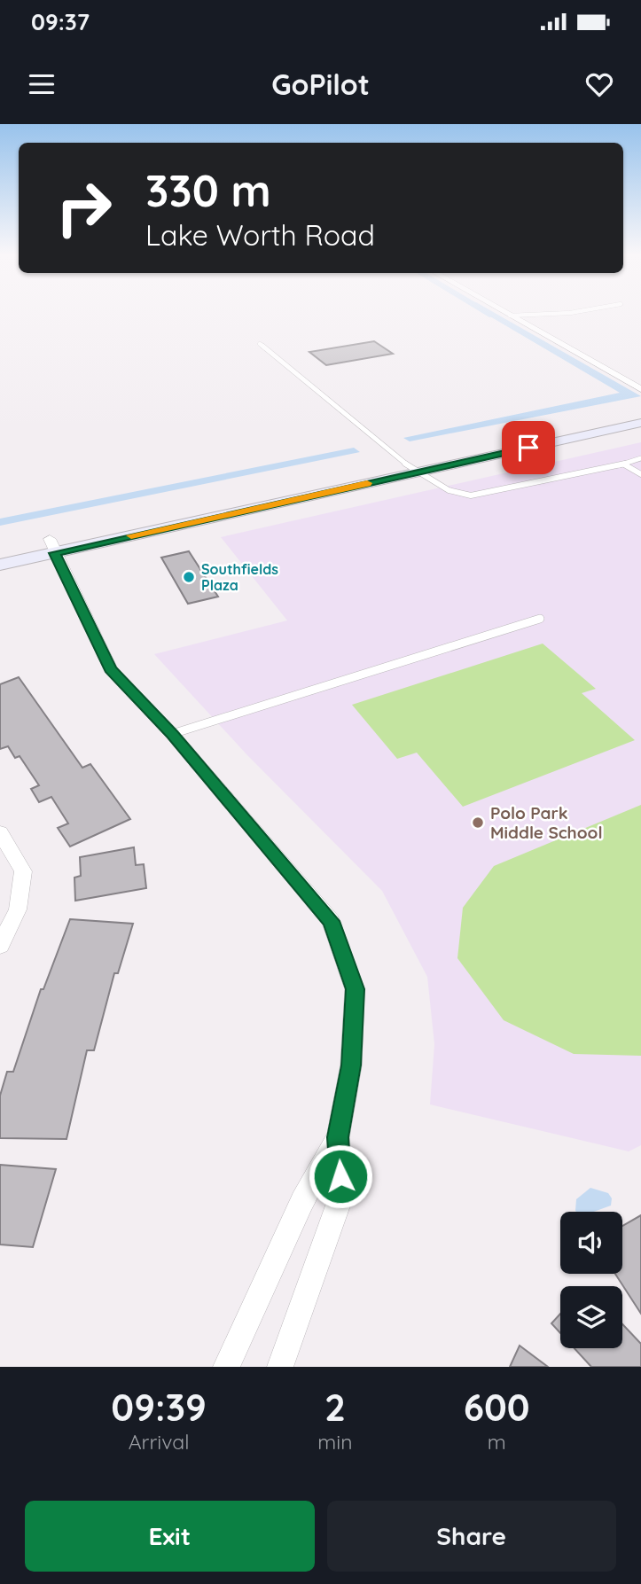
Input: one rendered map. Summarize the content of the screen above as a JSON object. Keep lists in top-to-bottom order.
{
  "places": ["Southfields Plaza", "Polo Park Middle School"],
  "page": {
    "status": "09:37",
    "header": "GoPilot",
    "turn": ["330 m", "Lake Worth Road"],
    "eta": [
      "09:39",
      "Arrival",
      "2",
      "min",
      "600",
      "m"
    ],
    "buttons": ["Exit", "Share"]
  }
}
